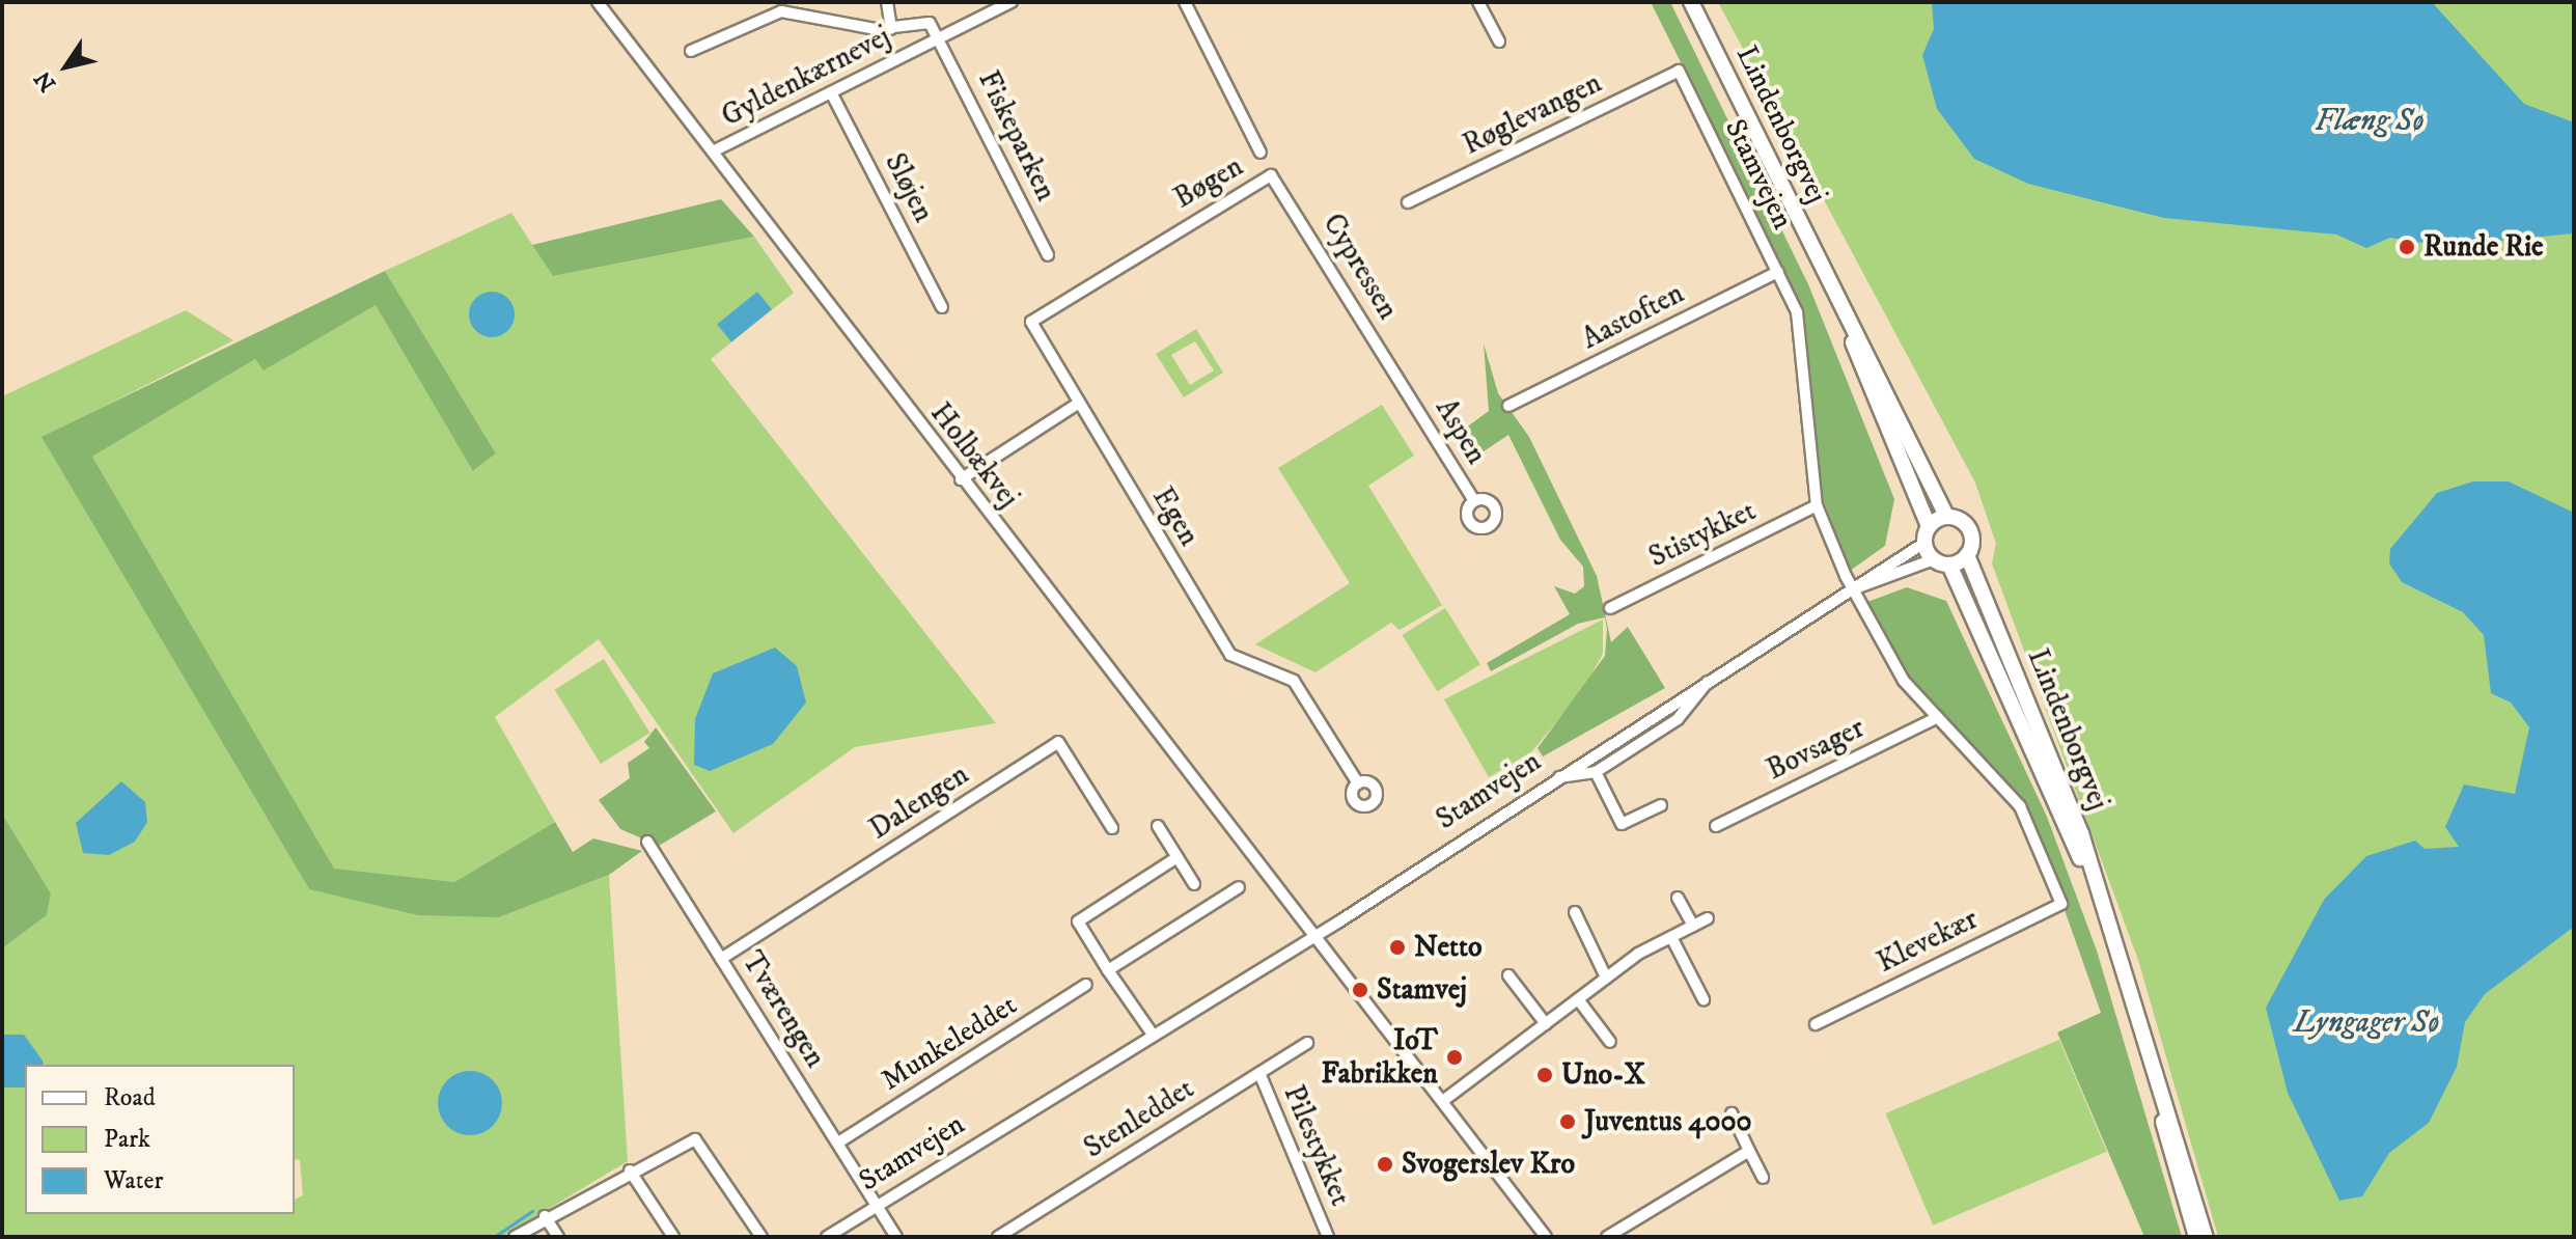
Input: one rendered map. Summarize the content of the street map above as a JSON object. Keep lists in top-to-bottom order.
{
  "streets": {
    "main road": ["Lindenborgvej"],
    "street": [
      "Gyldenkærnevej",
      "Røglevangen",
      "Fiskeparken",
      "Stamvejen",
      "Bøgen",
      "Sløjen",
      "Cypressen",
      "Aastoften",
      "Aspen",
      "Holbækvej",
      "Egen",
      "Stistykket",
      "Bovsager",
      "Dalengen",
      "Klevekær",
      "Tværengen",
      "Munkeleddet",
      "Stenleddet",
      "Pilestykket"
    ]
  },
  "crossings": [
    ["Gyldenkærnevej", "Fiskeparken"],
    ["Gyldenkærnevej", "Sløjen"],
    ["Gyldenkærnevej", "Holbækvej"],
    ["Røglevangen", "Stamvejen"],
    ["Lindenborgvej", "Stamvejen"],
    ["Stamvejen", "Aastoften"],
    ["Stamvejen", "Holbækvej"],
    ["Stamvejen", "Stistykket"],
    ["Stamvejen", "Bovsager"],
    ["Stamvejen", "Klevekær"],
    ["Stamvejen", "Tværengen"],
    ["Bøgen", "Cypressen"],
    ["Bøgen", "Egen"],
    ["Cypressen", "Aspen"],
    ["Dalengen", "Tværengen"],
    ["Tværengen", "Munkeleddet"],
    ["Stenleddet", "Pilestykket"]
  ],
  "water": ["Flæng Sø", "Lyngager Sø"],
  "places": [
    "Runde Rie",
    "Netto",
    "Stamvej",
    "IoT Fabrikken",
    "Uno-X",
    "Juventus 4000",
    "Svogerslev Kro"
  ],
  "legend": ["Road", "Park", "Water"],
  "north": "bottom left"
}
